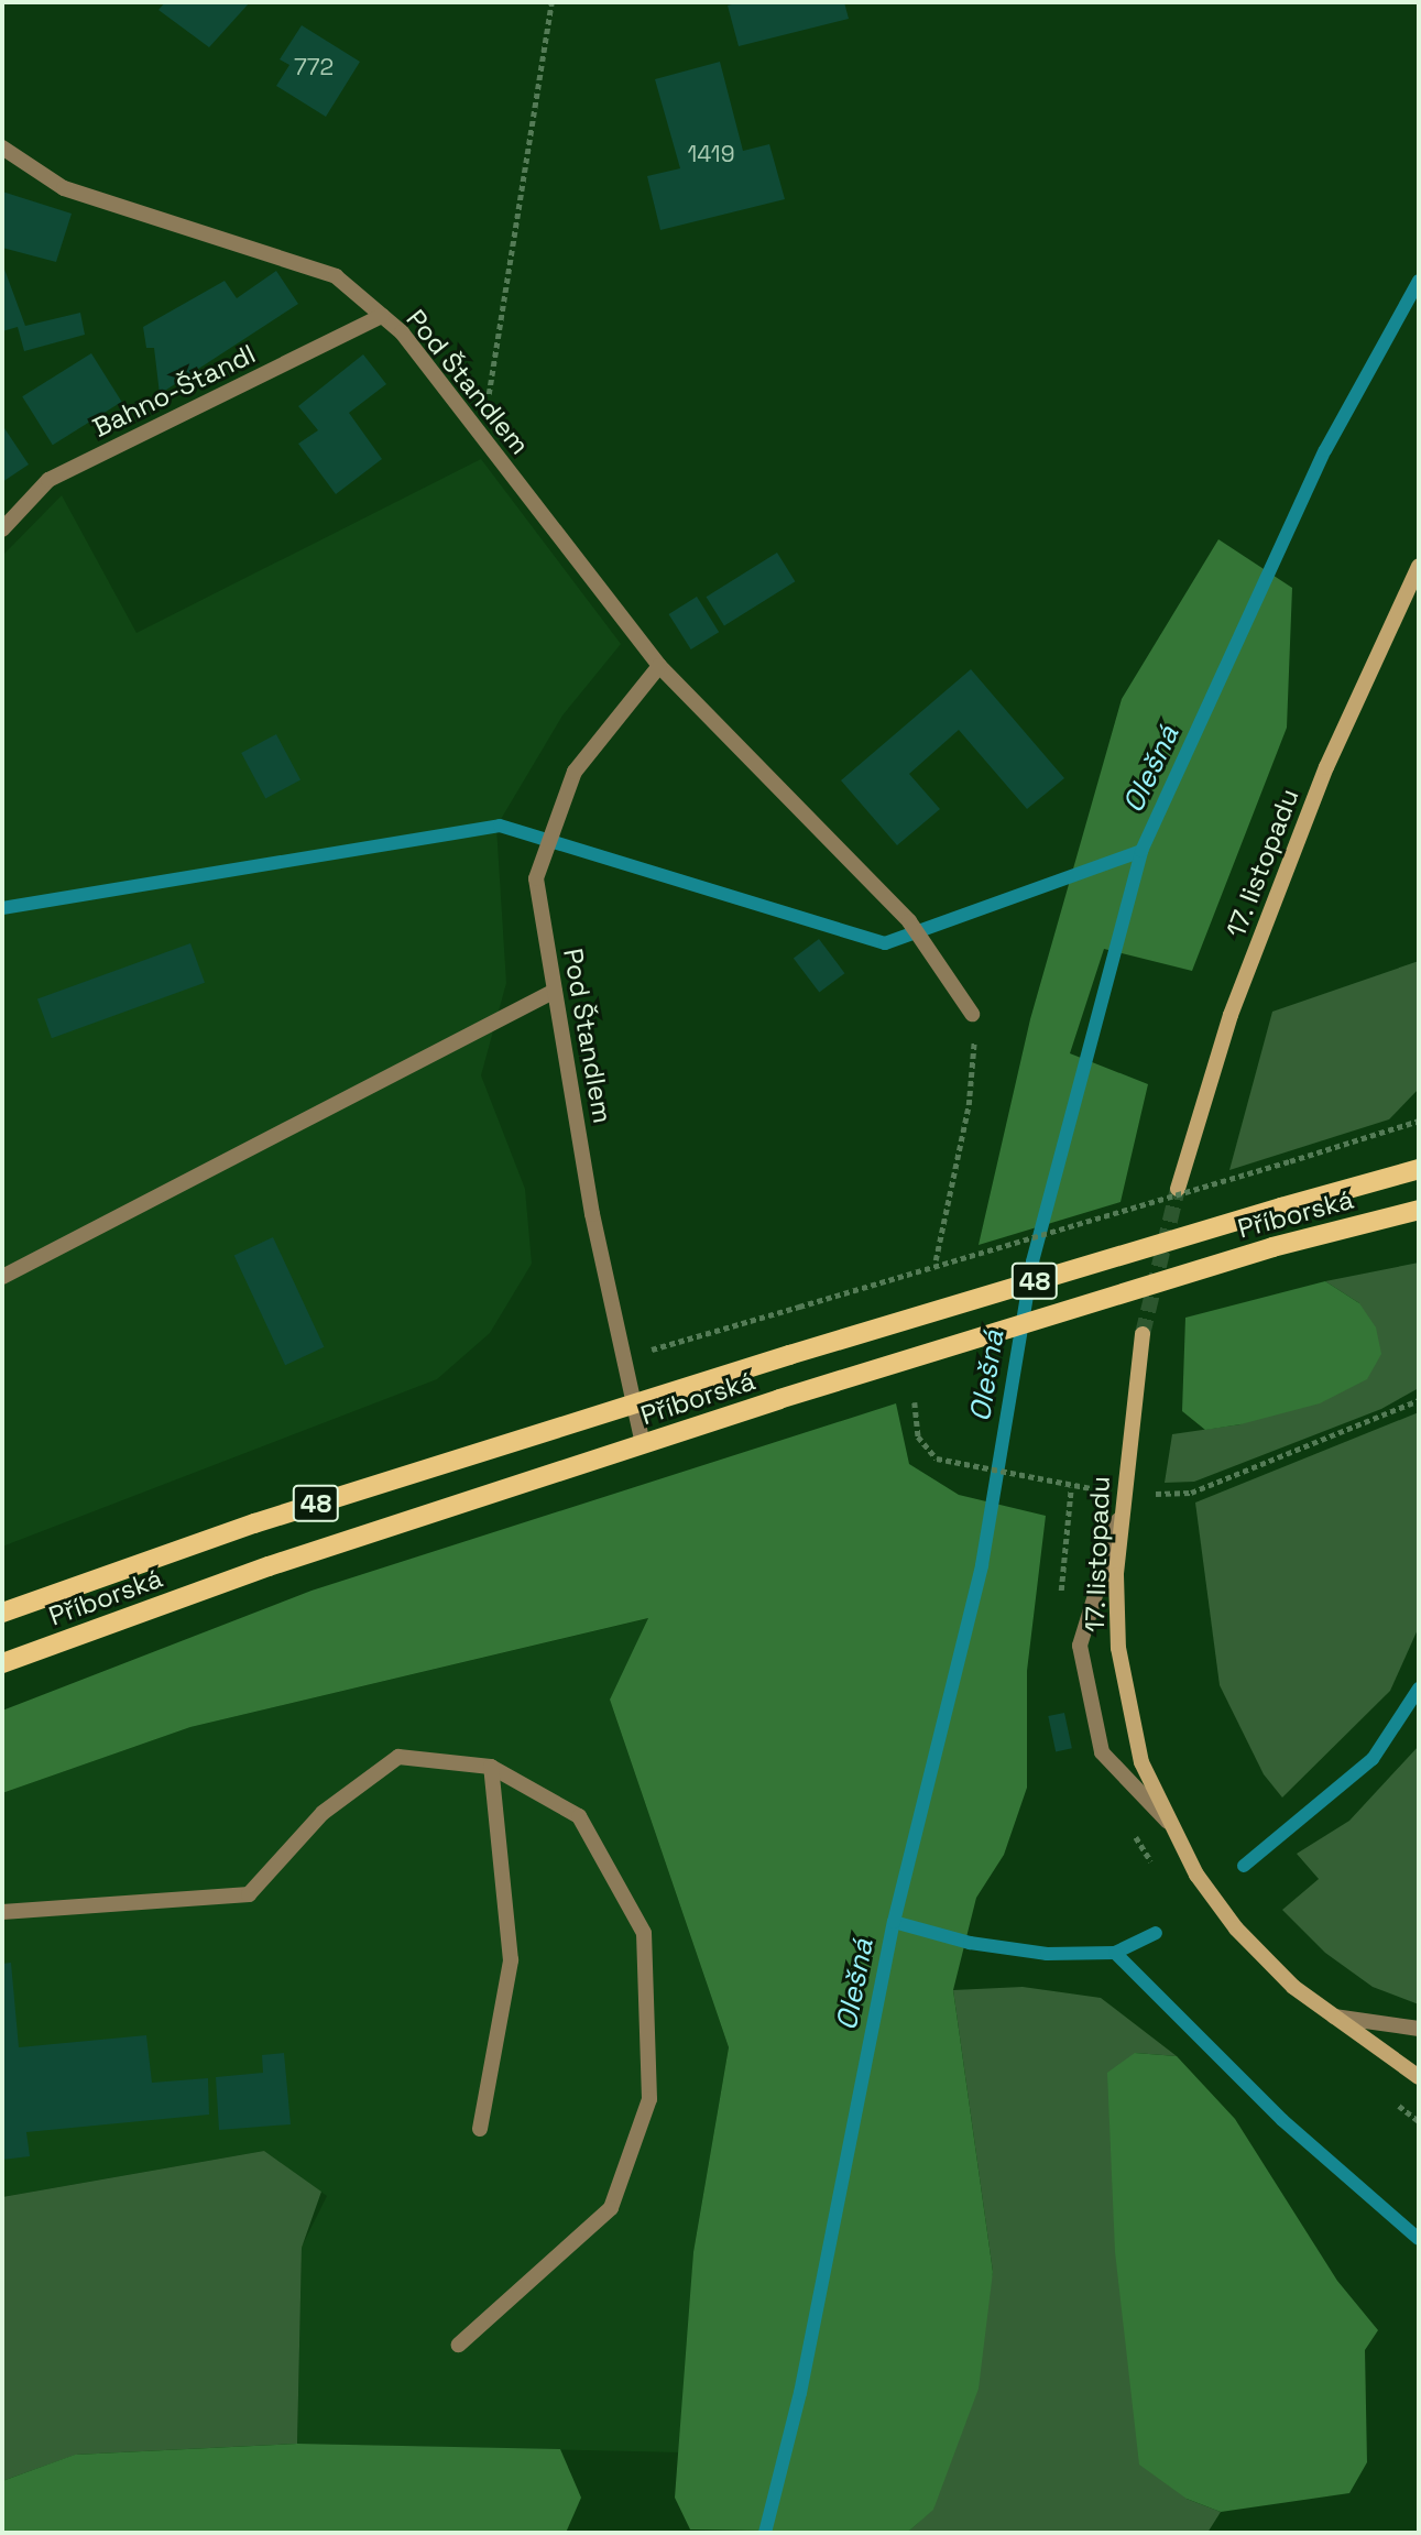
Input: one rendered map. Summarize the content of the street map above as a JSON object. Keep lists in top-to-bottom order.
{
  "streets": {
    "main road": ["17. listopadu", "Příborská", "48"],
    "street": ["Pod Štandlem", "Bahno-Štandl"]
  },
  "crossings": [
    ["Pod Štandlem", "Bahno-Štandl"],
    ["Pod Štandlem", "Příborská"]
  ],
  "water": ["Olešná"],
  "house_numbers": ["772", "1419"]
}
